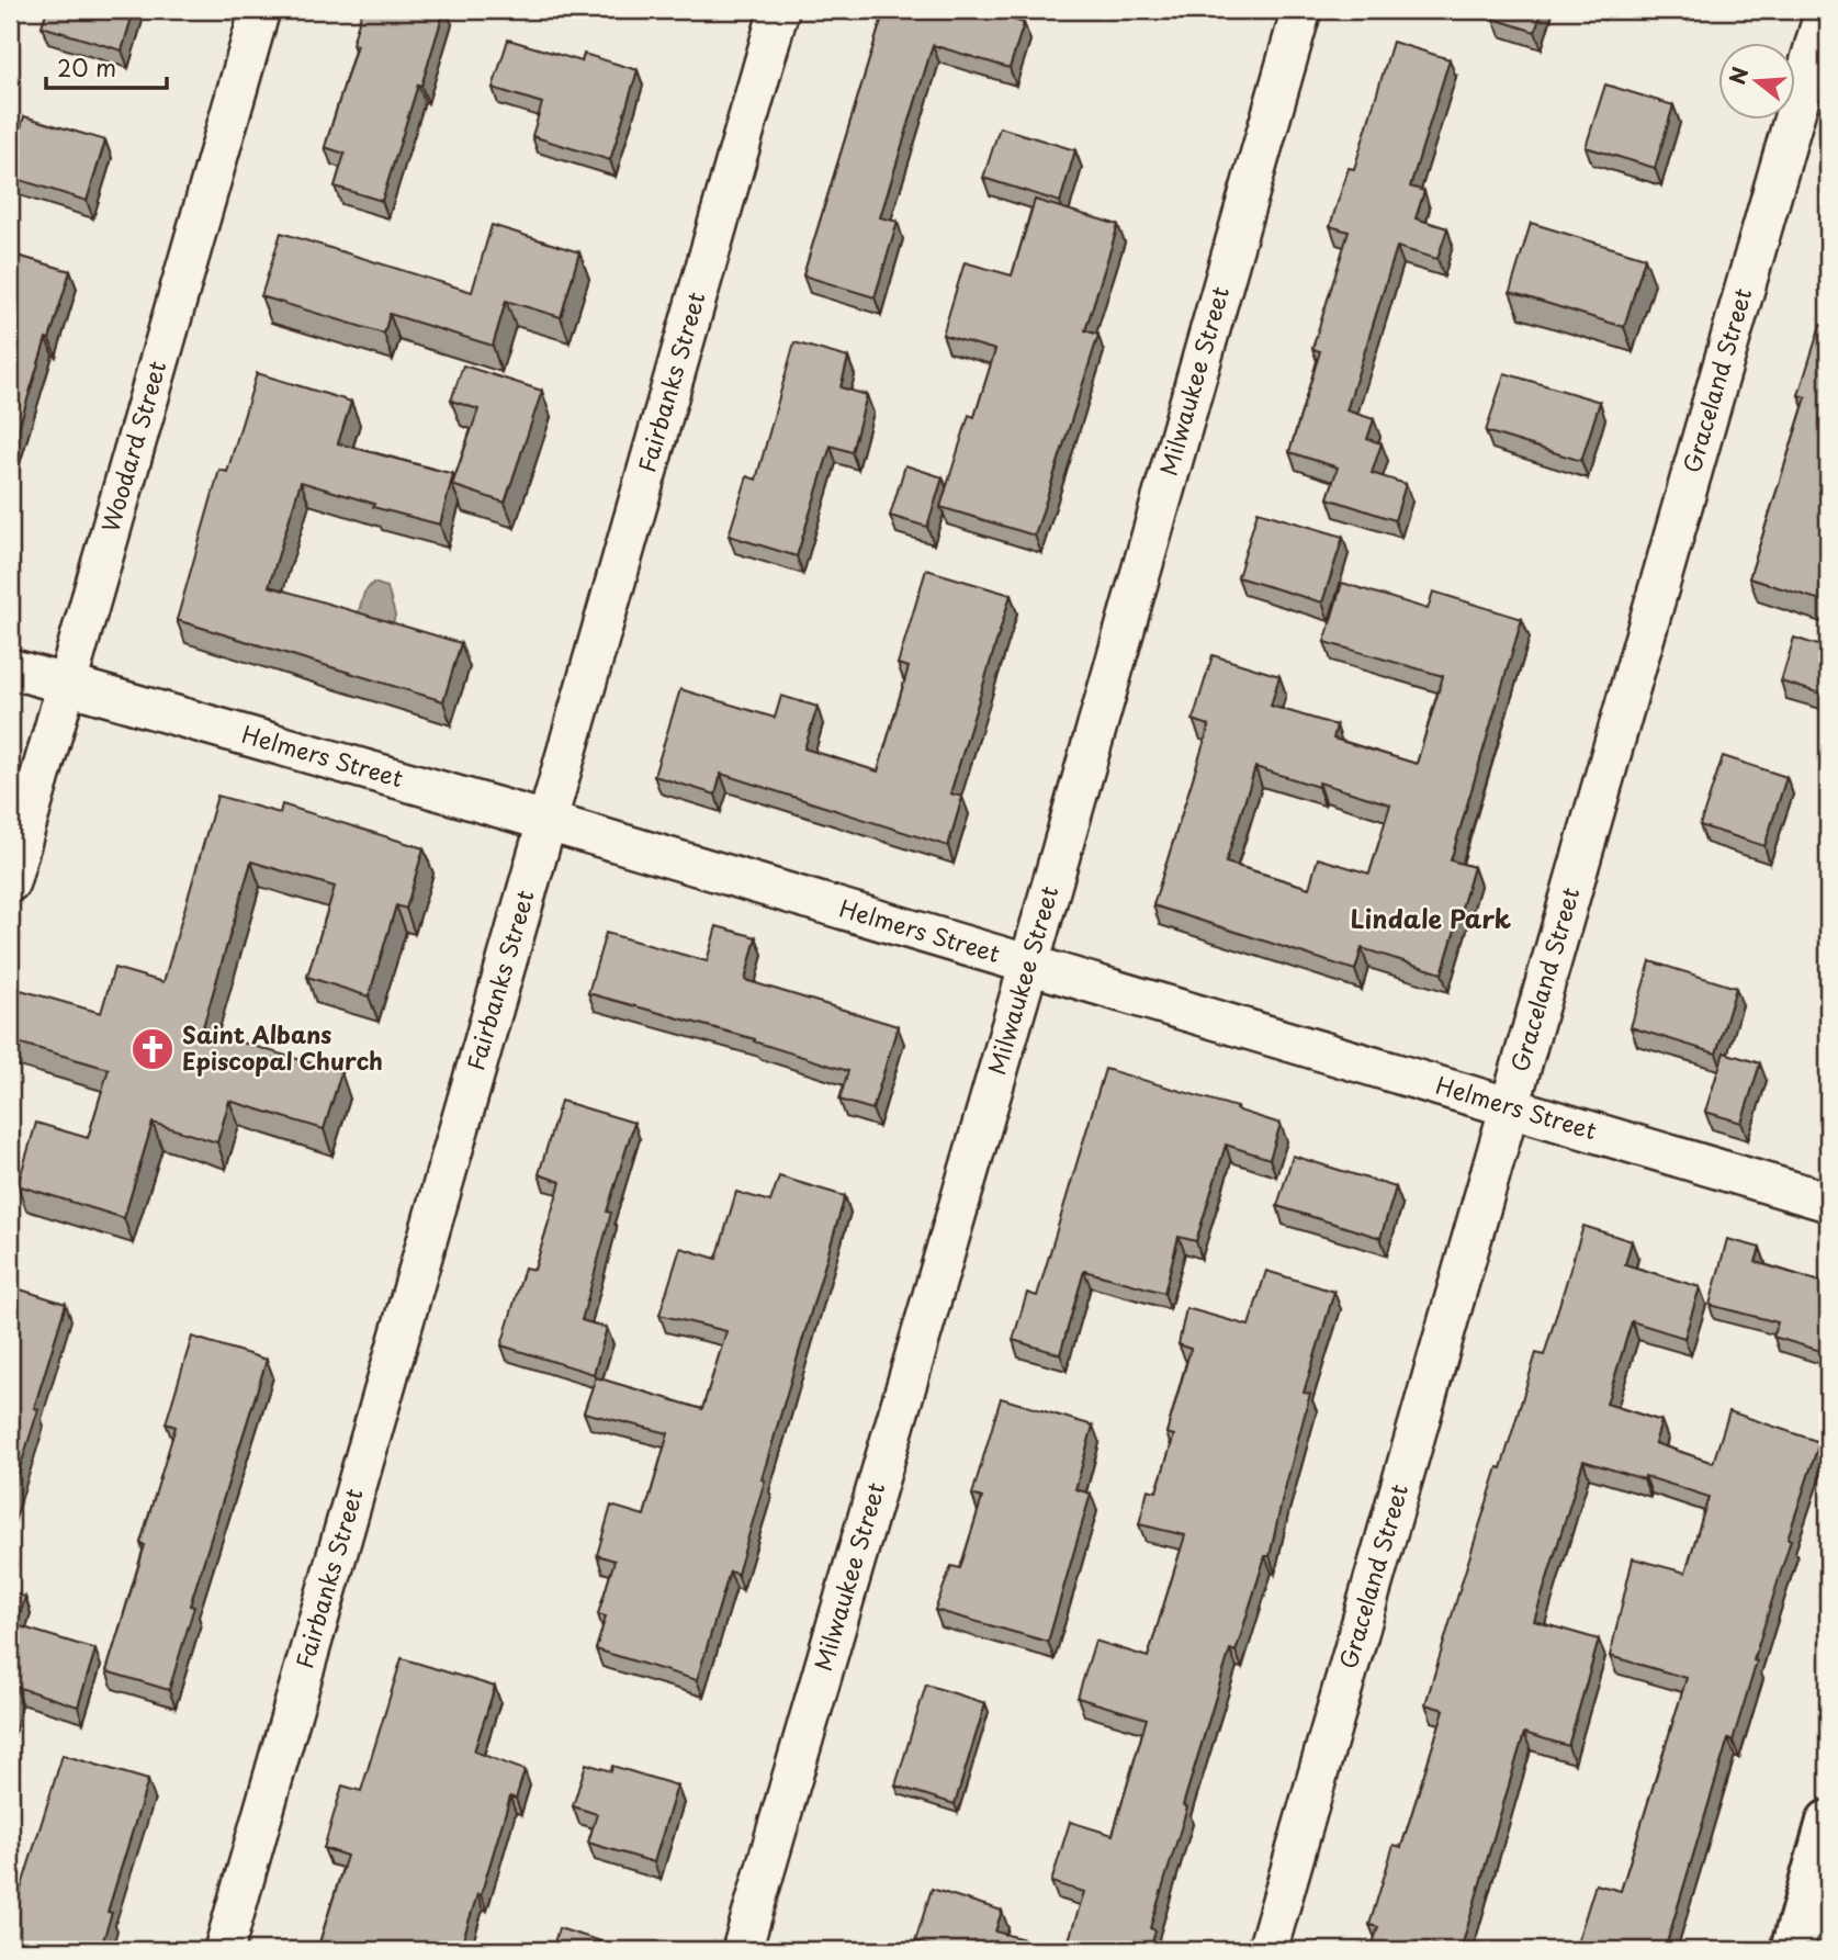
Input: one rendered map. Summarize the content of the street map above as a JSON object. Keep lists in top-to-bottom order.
{
  "streets": {
    "street": [
      "Fairbanks Street",
      "Milwaukee Street",
      "Graceland Street",
      "Woodard Street",
      "Helmers Street"
    ]
  },
  "crossings": [
    ["Fairbanks Street", "Helmers Street"],
    ["Milwaukee Street", "Helmers Street"],
    ["Graceland Street", "Helmers Street"],
    ["Woodard Street", "Helmers Street"]
  ],
  "districts": ["Lindale Park"],
  "places": {
    "church": ["Saint Albans Episcopal Church"]
  },
  "scale_bar": "20 m",
  "north": "left"
}
